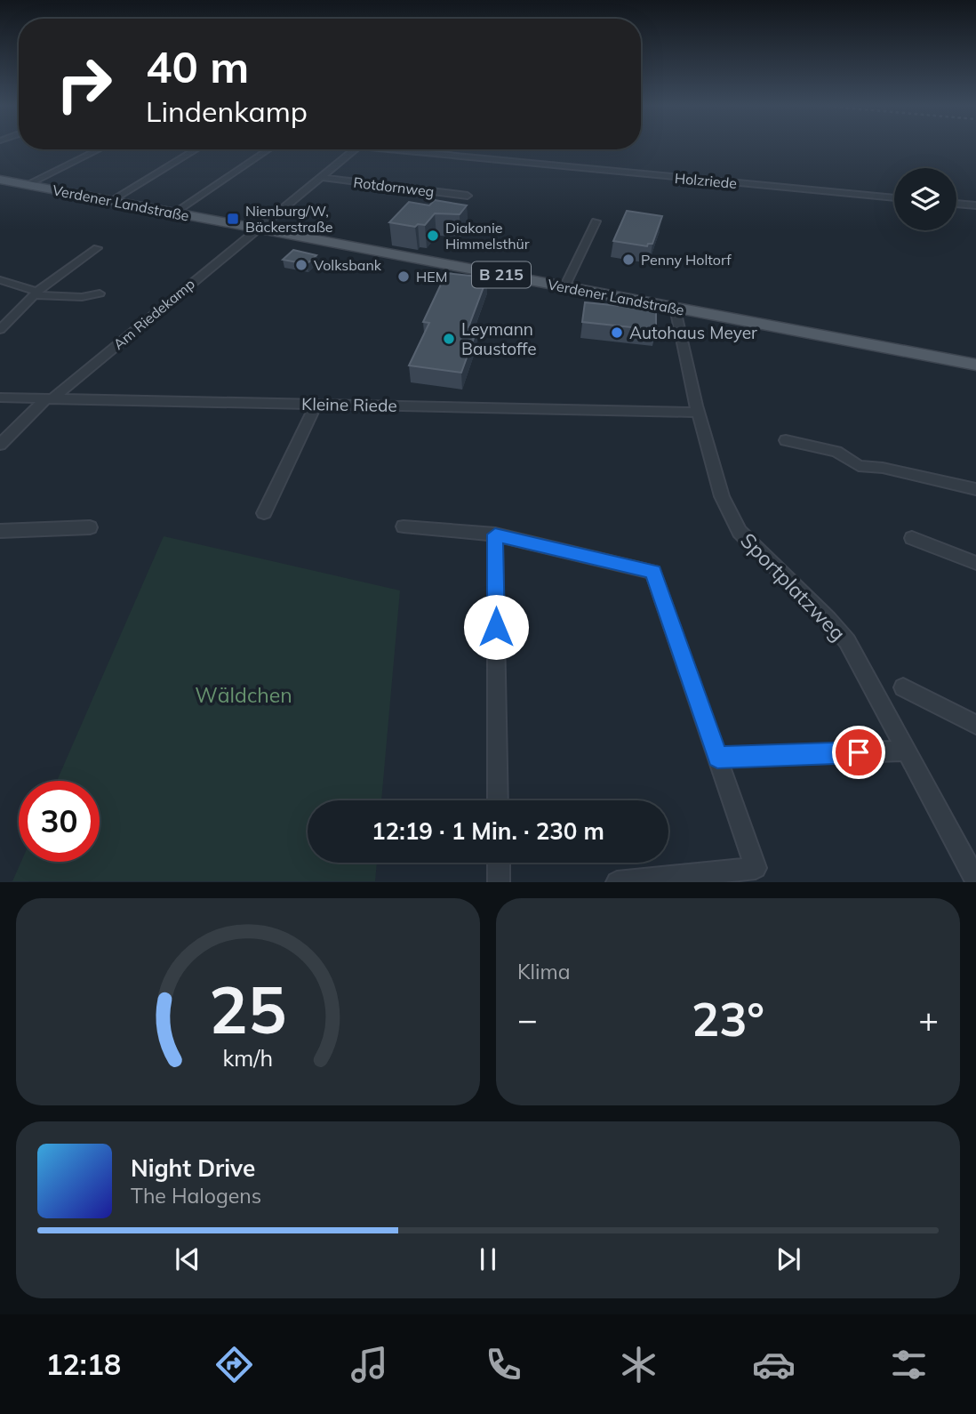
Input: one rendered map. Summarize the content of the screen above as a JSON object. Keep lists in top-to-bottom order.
{
  "streets": {
    "main road": ["Verdener Landstraße", "B 215"],
    "street": [
      "Holzriede",
      "Rotdornweg",
      "Am Riedekamp",
      "Kleine Riede",
      "Sportplatzweg"
    ]
  },
  "crossings": [
    ["Rotdornweg", "Am Riedekamp"],
    ["Verdener Landstraße", "Am Riedekamp"],
    ["Verdener Landstraße", "Sportplatzweg"],
    ["Am Riedekamp", "Kleine Riede"],
    ["Kleine Riede", "Sportplatzweg"]
  ],
  "parks": ["Wäldchen"],
  "places": {
    "transit": ["Nienburg/W, Bäckerstraße"],
    "other": [
      "Diakonie Himmelsthür",
      "Penny Holtorf",
      "Volksbank",
      "HEM",
      "Autohaus Meyer",
      "Leymann Baustoffe"
    ]
  },
  "page": {
    "turn": ["40 m", "Lindenkamp"],
    "limit": "30",
    "trip": "12:19 · 1 Min. · 230 m",
    "tile": "Klima",
    "heat": ["−", "23°", "+"],
    "song": ["Night Drive", "The Halogens"],
    "tabs": "12:18",
    "gauge": ["25", "km/h"]
  }
}
